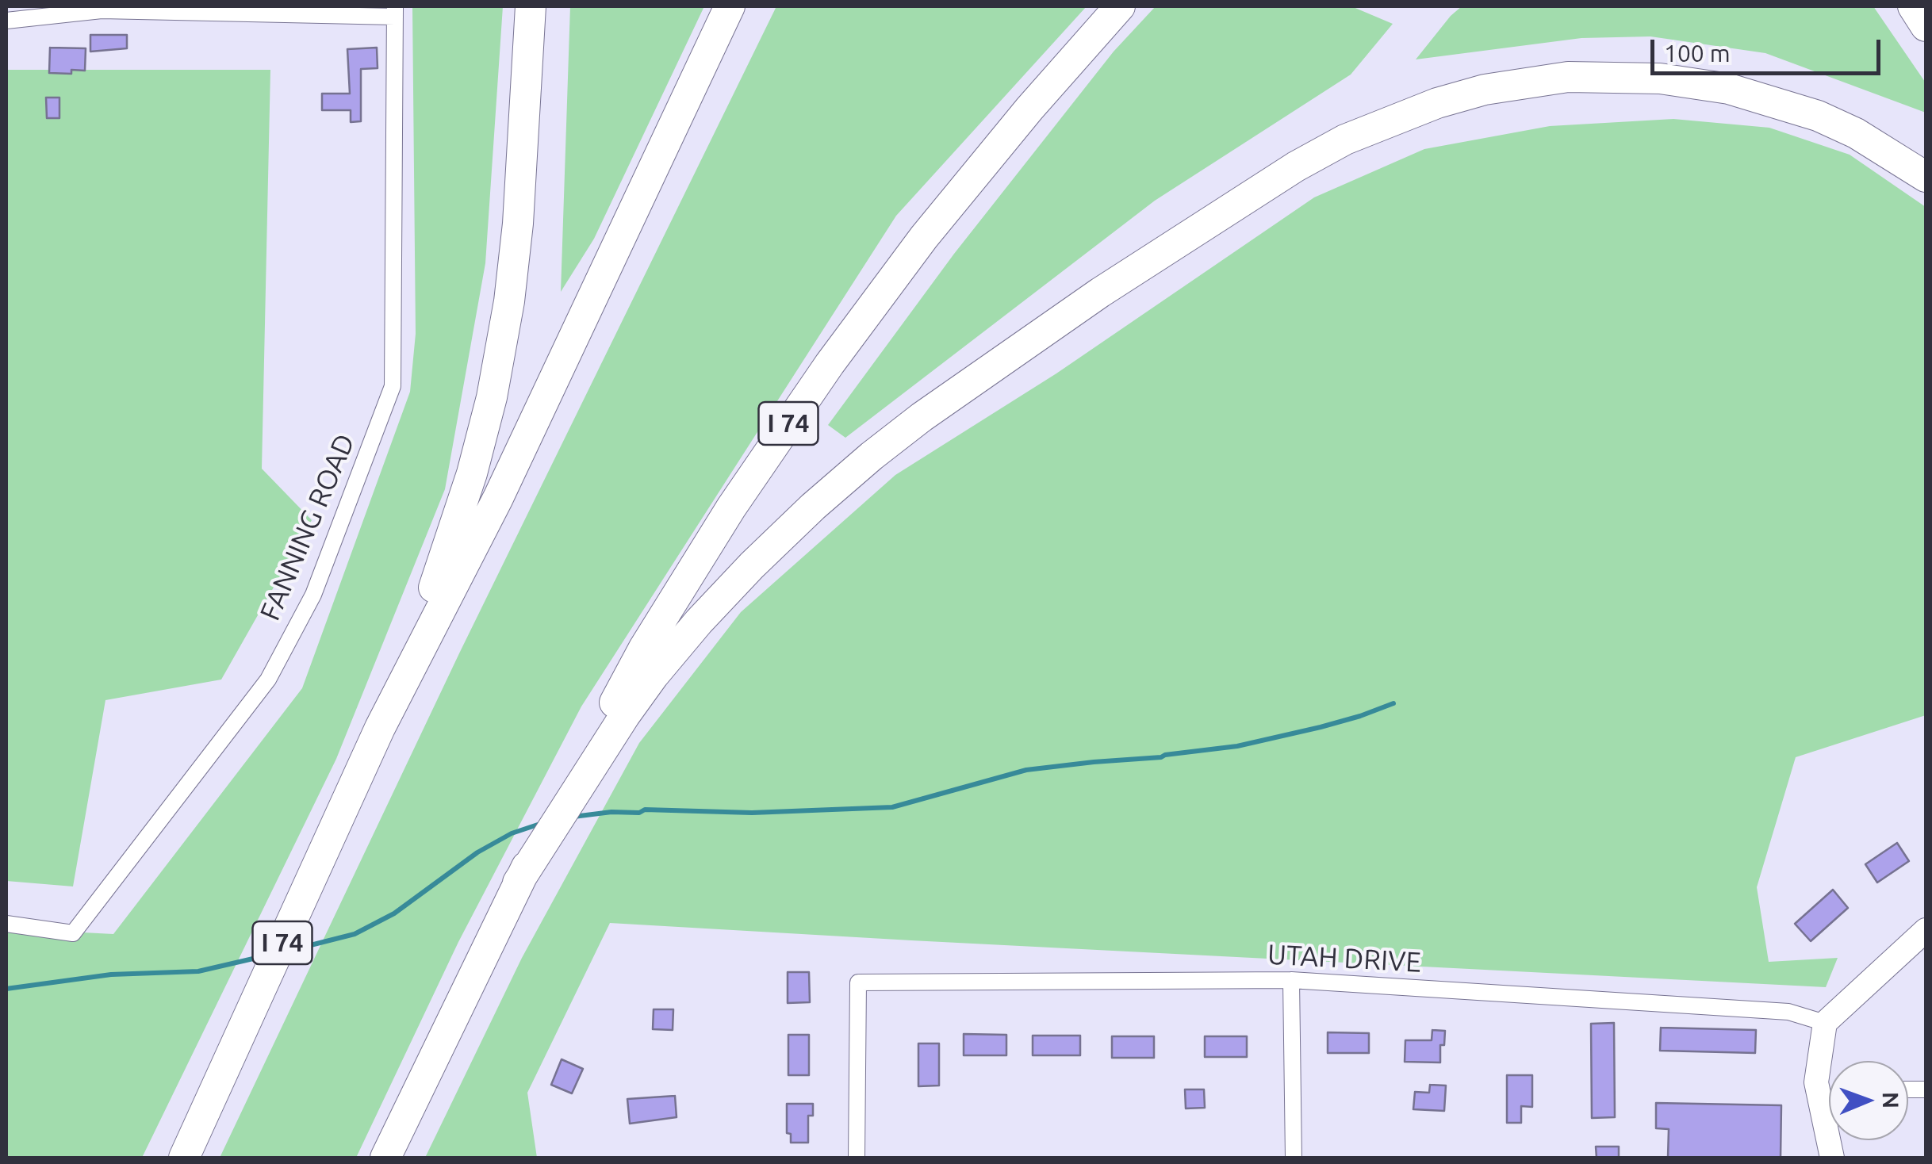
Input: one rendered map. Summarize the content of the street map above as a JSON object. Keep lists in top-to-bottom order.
{
  "streets": {
    "highway": ["I 74"],
    "street": ["FANNING ROAD", "UTAH DRIVE"]
  },
  "scale_bar": "100 m",
  "north": "right"
}
